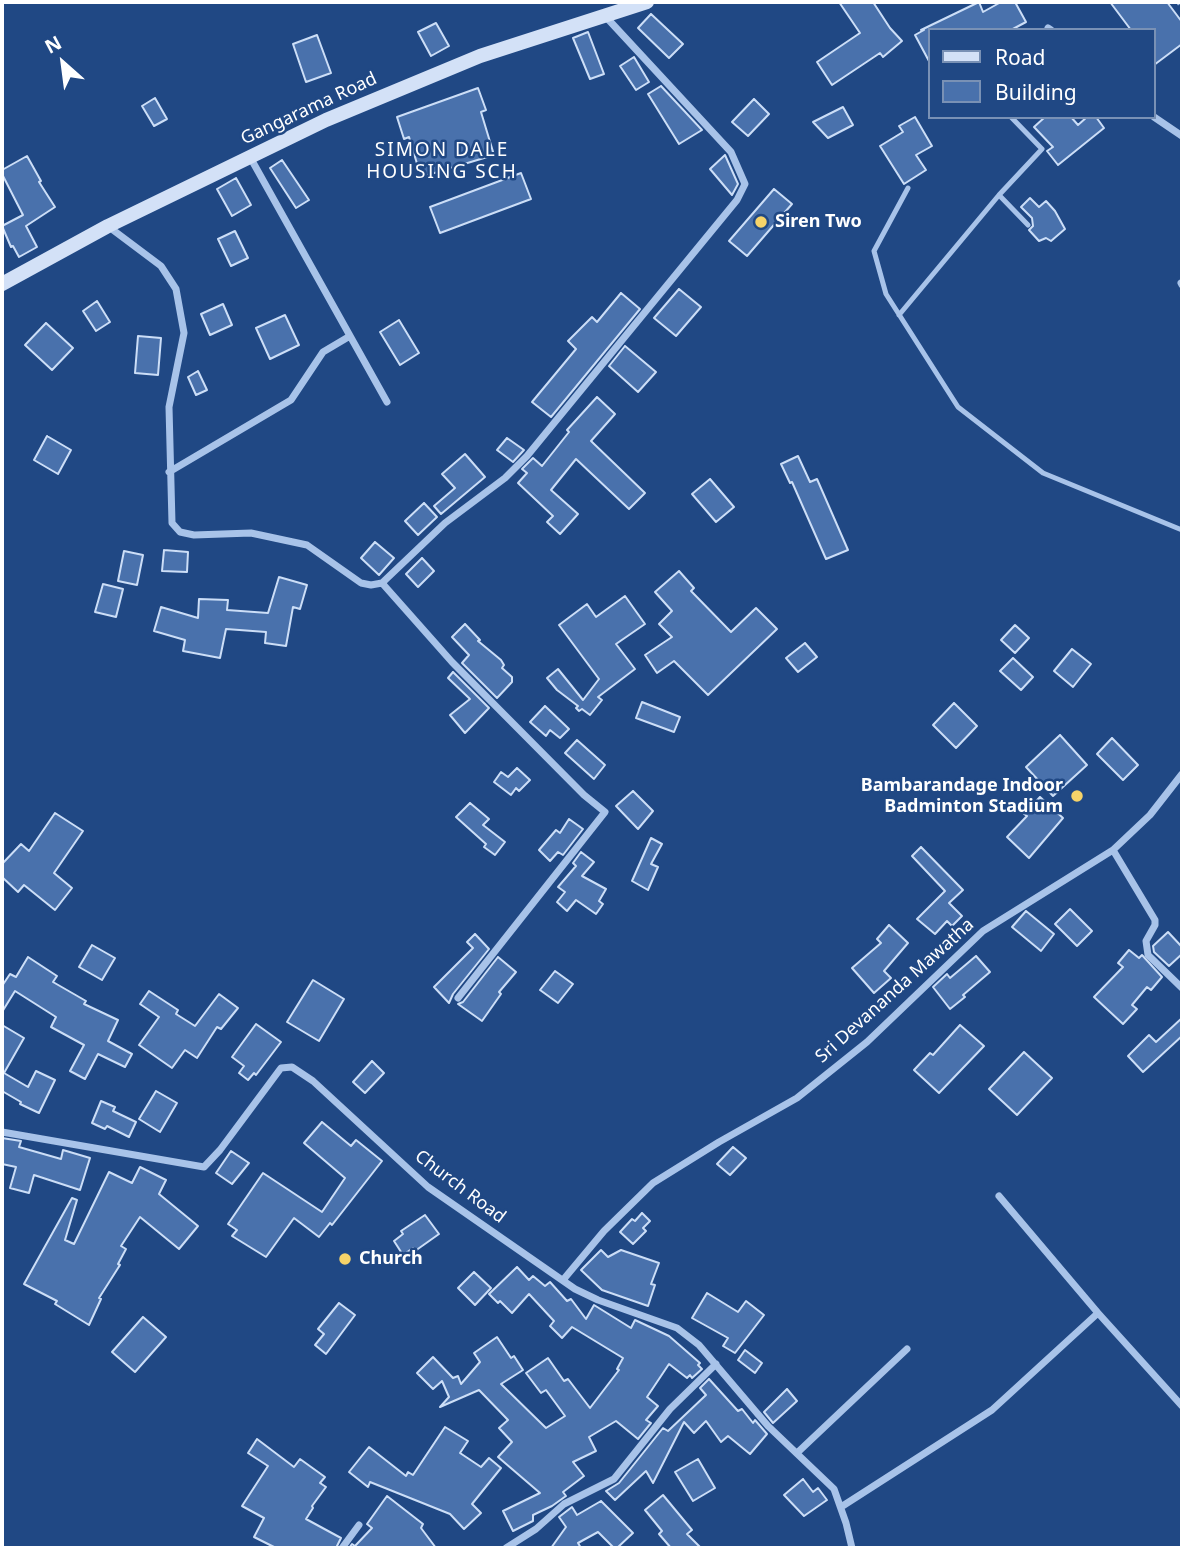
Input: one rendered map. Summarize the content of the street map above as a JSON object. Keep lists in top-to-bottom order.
{
  "streets": {
    "street": ["Gangarama Road", "Sri Devananda Mawatha", "Church Road"]
  },
  "crossings": [
    ["Sri Devananda Mawatha", "Church Road"]
  ],
  "districts": ["SIMON DALE HOUSING SCH"],
  "places": ["Siren Two", "Bambarandage Indoor Badminton Stadium", "Church"],
  "legend": ["Road", "Building"],
  "north": "top left"
}
